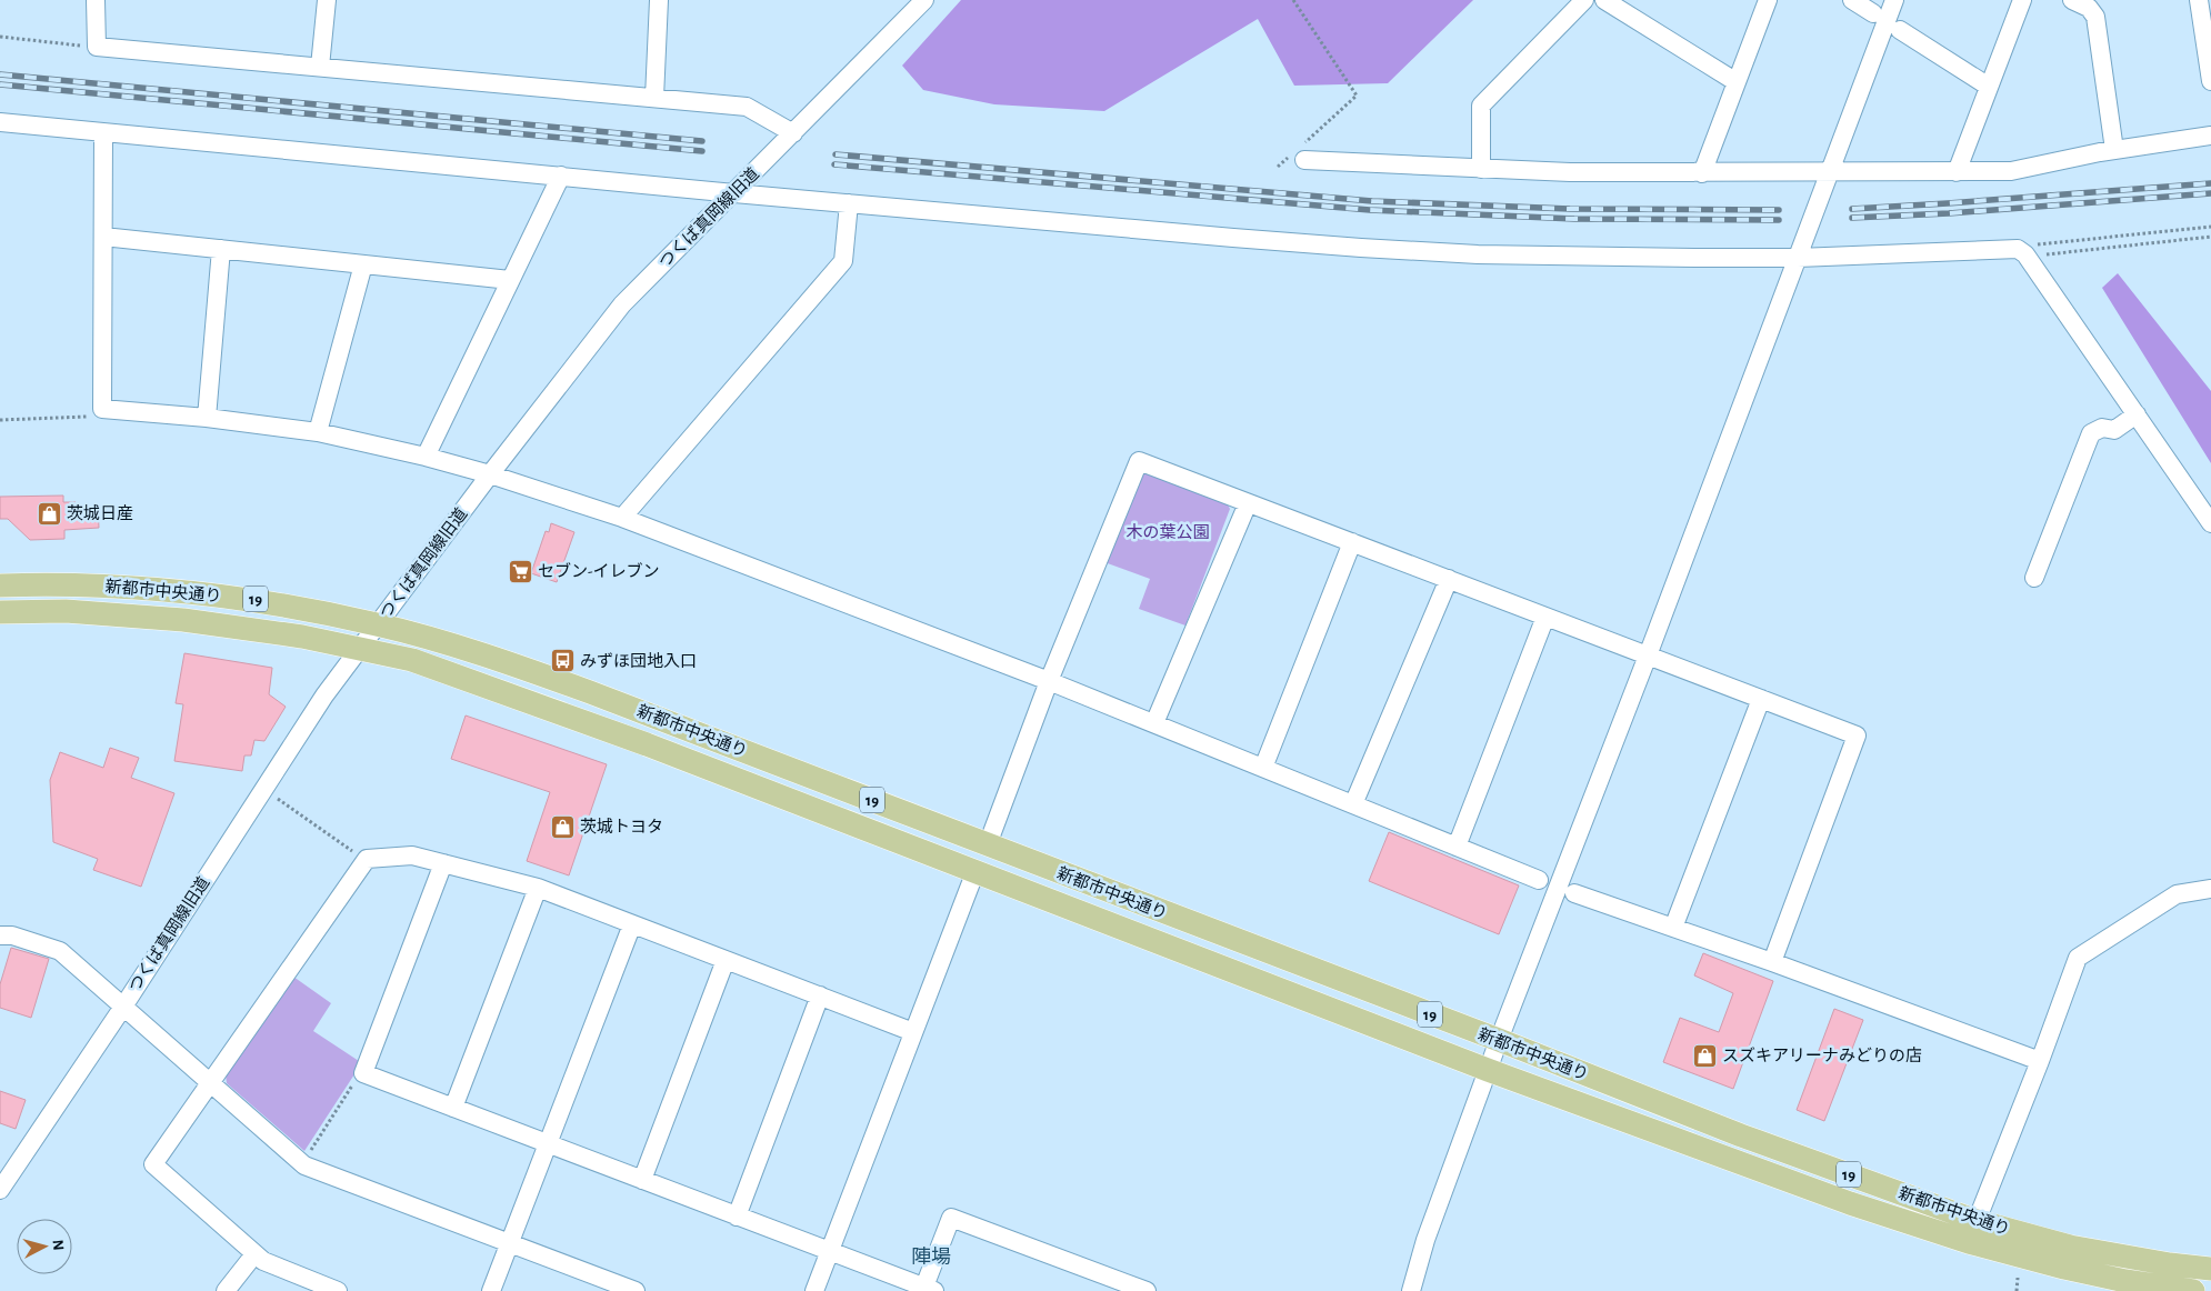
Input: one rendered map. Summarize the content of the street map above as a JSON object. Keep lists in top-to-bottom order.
{
  "streets": {
    "main road": ["新都市中央通り", "19"],
    "street": ["つくば真岡線旧道"]
  },
  "crossings": [
    ["つくば真岡線旧道", "新都市中央通り"]
  ],
  "districts": ["陣場"],
  "parks": ["木の葉公園"],
  "places": {
    "shop": ["茨城日産", "茨城トヨタ", "スズキアリーナみどりの店"],
    "supermarket": ["セブン-イレブン"],
    "bus stop": ["みずほ団地入口"]
  },
  "north": "right"
}
